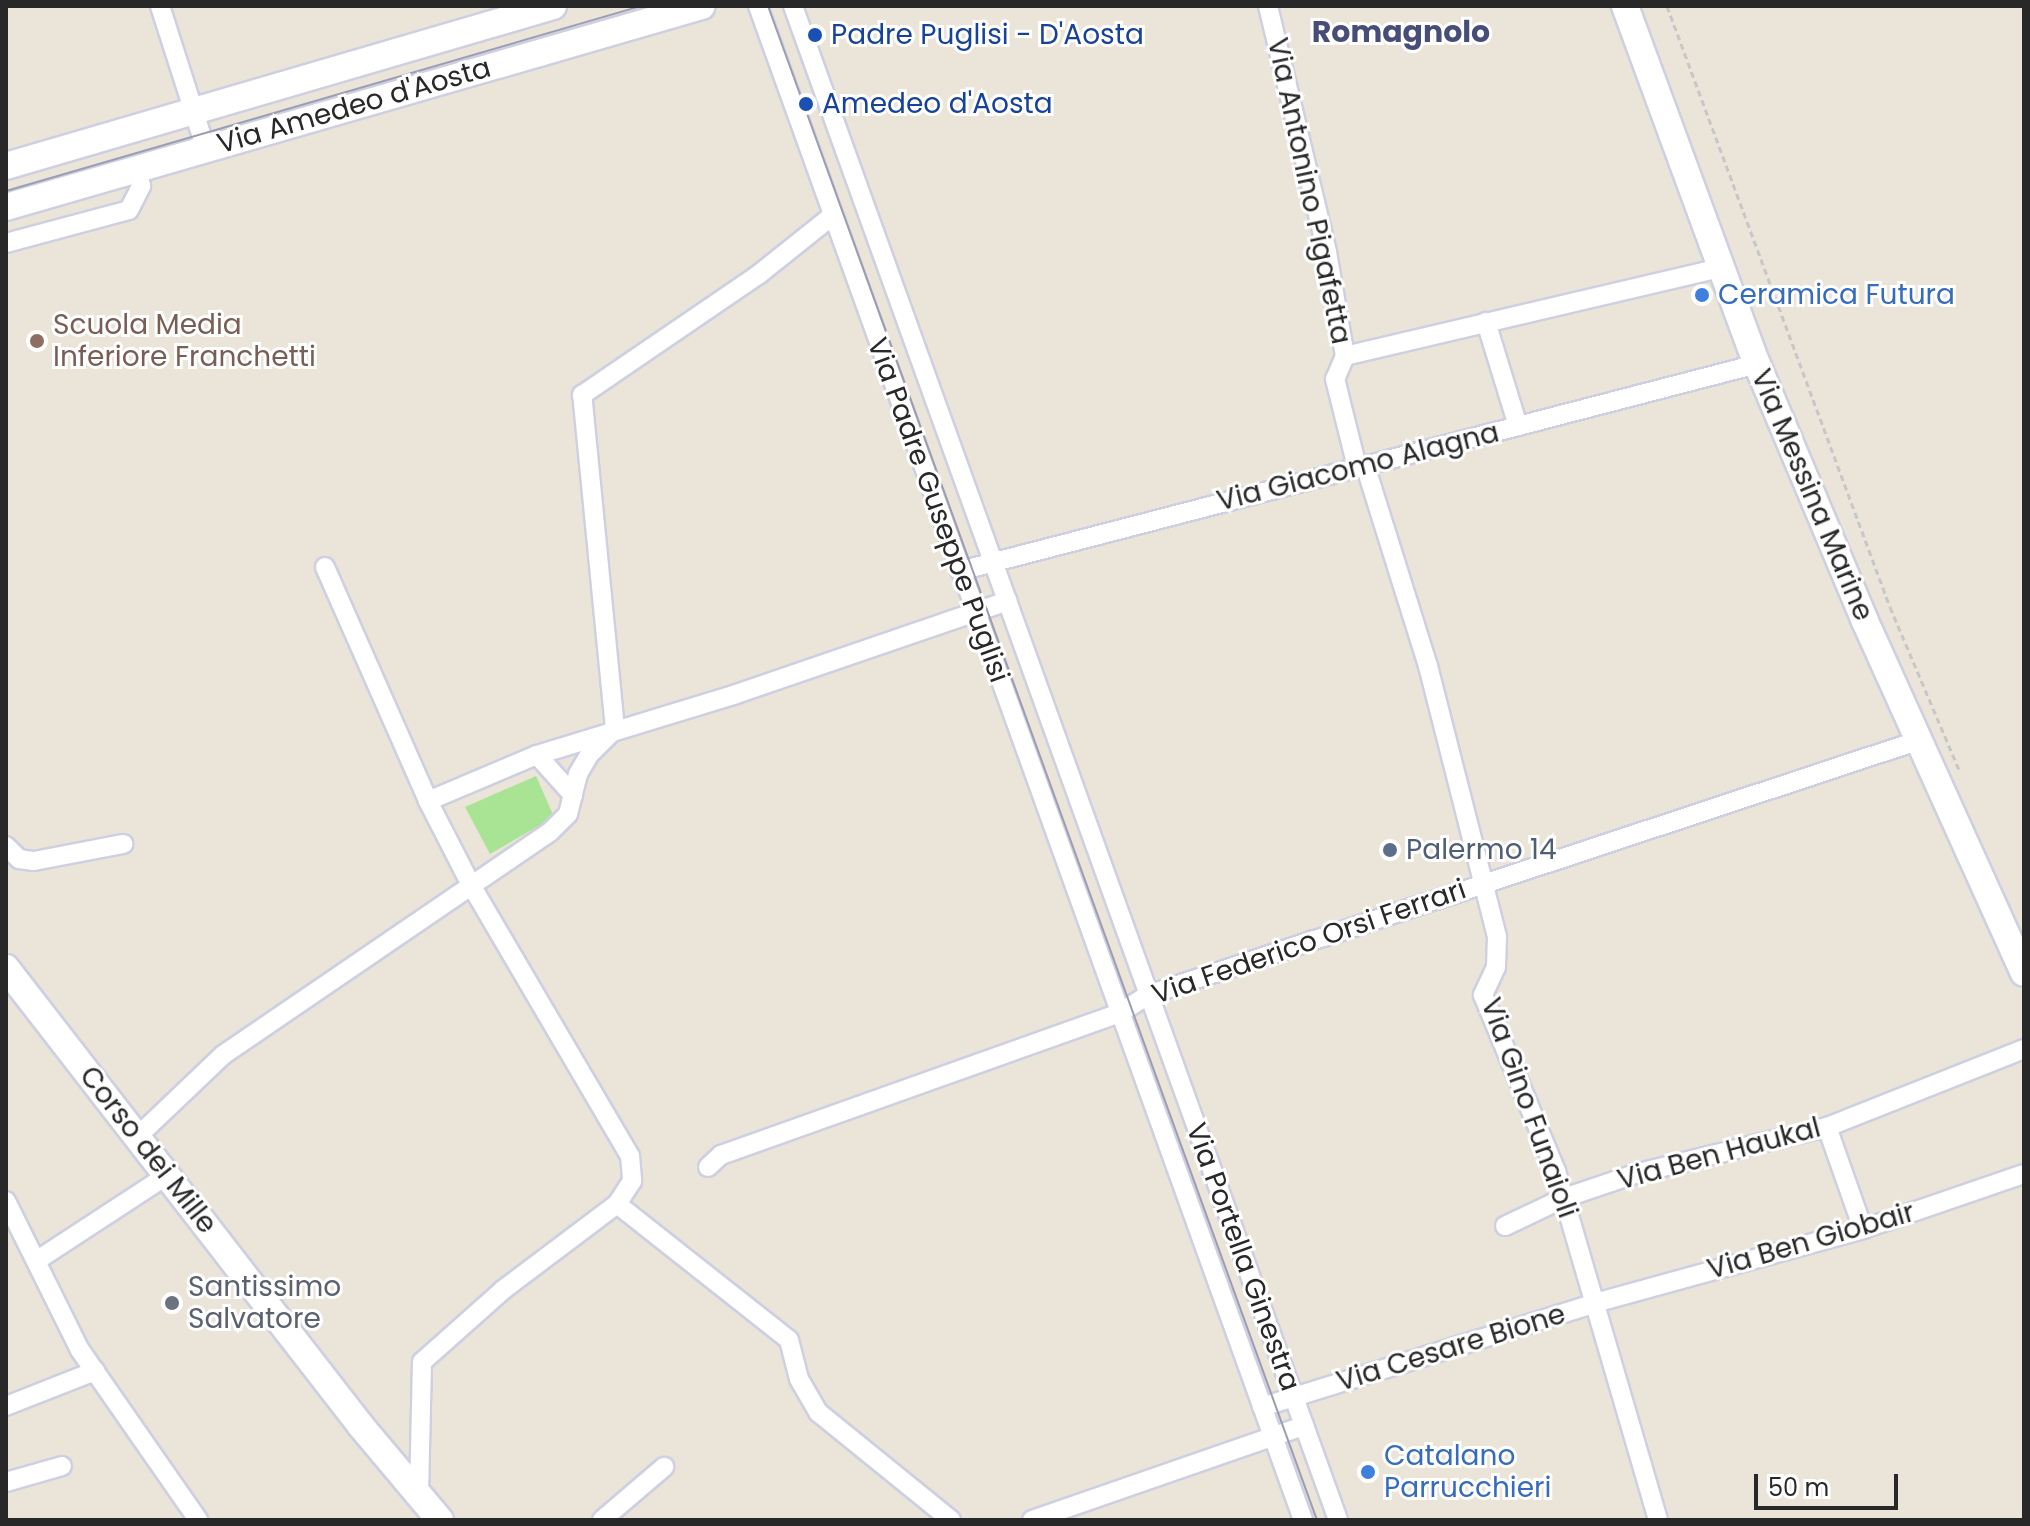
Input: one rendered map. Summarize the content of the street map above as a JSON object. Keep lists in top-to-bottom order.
{
  "streets": {
    "street": [
      "Via Amedeo d'Aosta",
      "Via Antonino Pigafetta",
      "Via Giacomo Alagna",
      "Via Messina Marine",
      "Via Padre Guseppe Puglisi",
      "Via Federico Orsi Ferrari",
      "Via Gino Funaioli",
      "Corso dei Mille",
      "Via Ben Haukal",
      "Via Ben Giobair",
      "Via Portella Ginestra",
      "Via Cesare Bione"
    ]
  },
  "crossings": [
    ["Via Antonino Pigafetta", "Via Giacomo Alagna"],
    ["Via Antonino Pigafetta", "Via Gino Funaioli"],
    ["Via Giacomo Alagna", "Via Messina Marine"],
    ["Via Giacomo Alagna", "Via Padre Guseppe Puglisi"],
    ["Via Giacomo Alagna", "Via Gino Funaioli"],
    ["Via Messina Marine", "Via Federico Orsi Ferrari"],
    ["Via Padre Guseppe Puglisi", "Via Federico Orsi Ferrari"],
    ["Via Padre Guseppe Puglisi", "Via Portella Ginestra"],
    ["Via Federico Orsi Ferrari", "Via Gino Funaioli"],
    ["Via Federico Orsi Ferrari", "Via Portella Ginestra"],
    ["Via Gino Funaioli", "Via Ben Haukal"],
    ["Via Gino Funaioli", "Via Ben Giobair"],
    ["Via Gino Funaioli", "Via Cesare Bione"],
    ["Via Ben Giobair", "Via Cesare Bione"],
    ["Via Portella Ginestra", "Via Cesare Bione"]
  ],
  "districts": ["Romagnolo"],
  "places": [
    "Padre Puglisi - D'Aosta",
    "Amedeo d'Aosta",
    "Ceramica Futura",
    "Scuola Media Inferiore Franchetti",
    "Palermo 14",
    "Santissimo Salvatore",
    "Catalano Parrucchieri"
  ],
  "scale_bar": "50 m"
}
